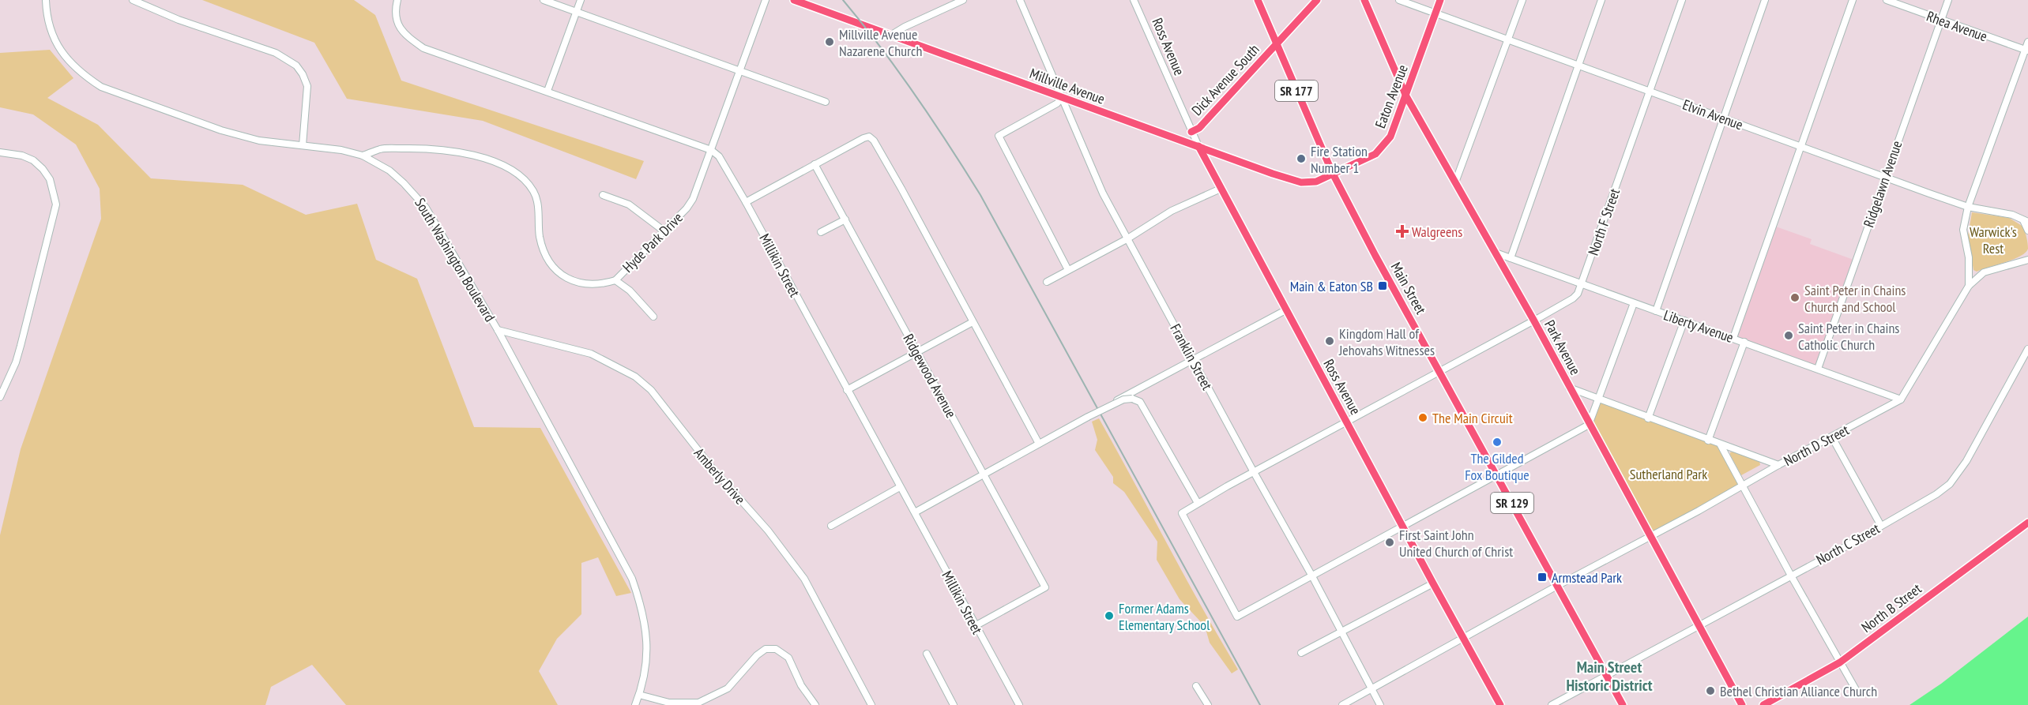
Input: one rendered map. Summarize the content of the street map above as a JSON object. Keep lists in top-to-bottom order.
{
  "streets": {
    "main road": [
      "Ross Avenue",
      "Dick Avenue South",
      "Millville Avenue",
      "SR 177",
      "Eaton Avenue",
      "Main Street",
      "Park Avenue",
      "SR 129",
      "North B Street"
    ],
    "street": [
      "Rhea Avenue",
      "Elvin Avenue",
      "Ridgelawn Avenue",
      "North F Street",
      "Hyde Park Drive",
      "South Washington Boulevard",
      "Millikin Street",
      "Liberty Avenue",
      "Franklin Street",
      "Ridgewood Avenue",
      "North D Street",
      "Amberly Drive",
      "North C Street"
    ]
  },
  "crossings": [
    ["Rhea Avenue", "Ridgelawn Avenue"],
    ["Ross Avenue", "Dick Avenue South"],
    ["Ross Avenue", "Millville Avenue"],
    ["Ross Avenue", "North F Street"],
    ["Ross Avenue", "North D Street"],
    ["Dick Avenue South", "Main Street"],
    ["Millville Avenue", "Eaton Avenue"],
    ["Millville Avenue", "Main Street"],
    ["Millville Avenue", "Franklin Street"],
    ["Eaton Avenue", "Elvin Avenue"],
    ["Eaton Avenue", "Main Street"],
    ["Eaton Avenue", "Park Avenue"],
    ["Elvin Avenue", "Ridgelawn Avenue"],
    ["Elvin Avenue", "North F Street"],
    ["Ridgelawn Avenue", "Liberty Avenue"],
    ["North F Street", "Main Street"],
    ["North F Street", "Liberty Avenue"],
    ["North F Street", "Park Avenue"],
    ["North F Street", "Franklin Street"],
    ["Hyde Park Drive", "South Washington Boulevard"],
    ["Hyde Park Drive", "Millikin Street"],
    ["South Washington Boulevard", "Amberly Drive"],
    ["Millikin Street", "Ridgewood Avenue"],
    ["Main Street", "North D Street"],
    ["Main Street", "North C Street"],
    ["Liberty Avenue", "Park Avenue"],
    ["Liberty Avenue", "North D Street"],
    ["Park Avenue", "North D Street"],
    ["Park Avenue", "North C Street"],
    ["Franklin Street", "North D Street"]
  ],
  "districts": ["Main Street Historic District"],
  "parks": ["Warwick's Rest", "Sutherland Park"],
  "places": {
    "other": [
      "Millville Avenue Nazarene Church",
      "Fire Station Number 1",
      "Saint Peter in Chains Church and School",
      "Saint Peter in Chains Catholic Church",
      "Kingdom Hall of Jehovahs Witnesses",
      "The Main Circuit",
      "The Gilded Fox Boutique",
      "First Saint John United Church of Christ",
      "Former Adams Elementary School",
      "Bethel Christian Alliance Church"
    ],
    "health": ["Walgreens"],
    "transit": ["Main & Eaton SB", "Armstead Park"]
  }
}
